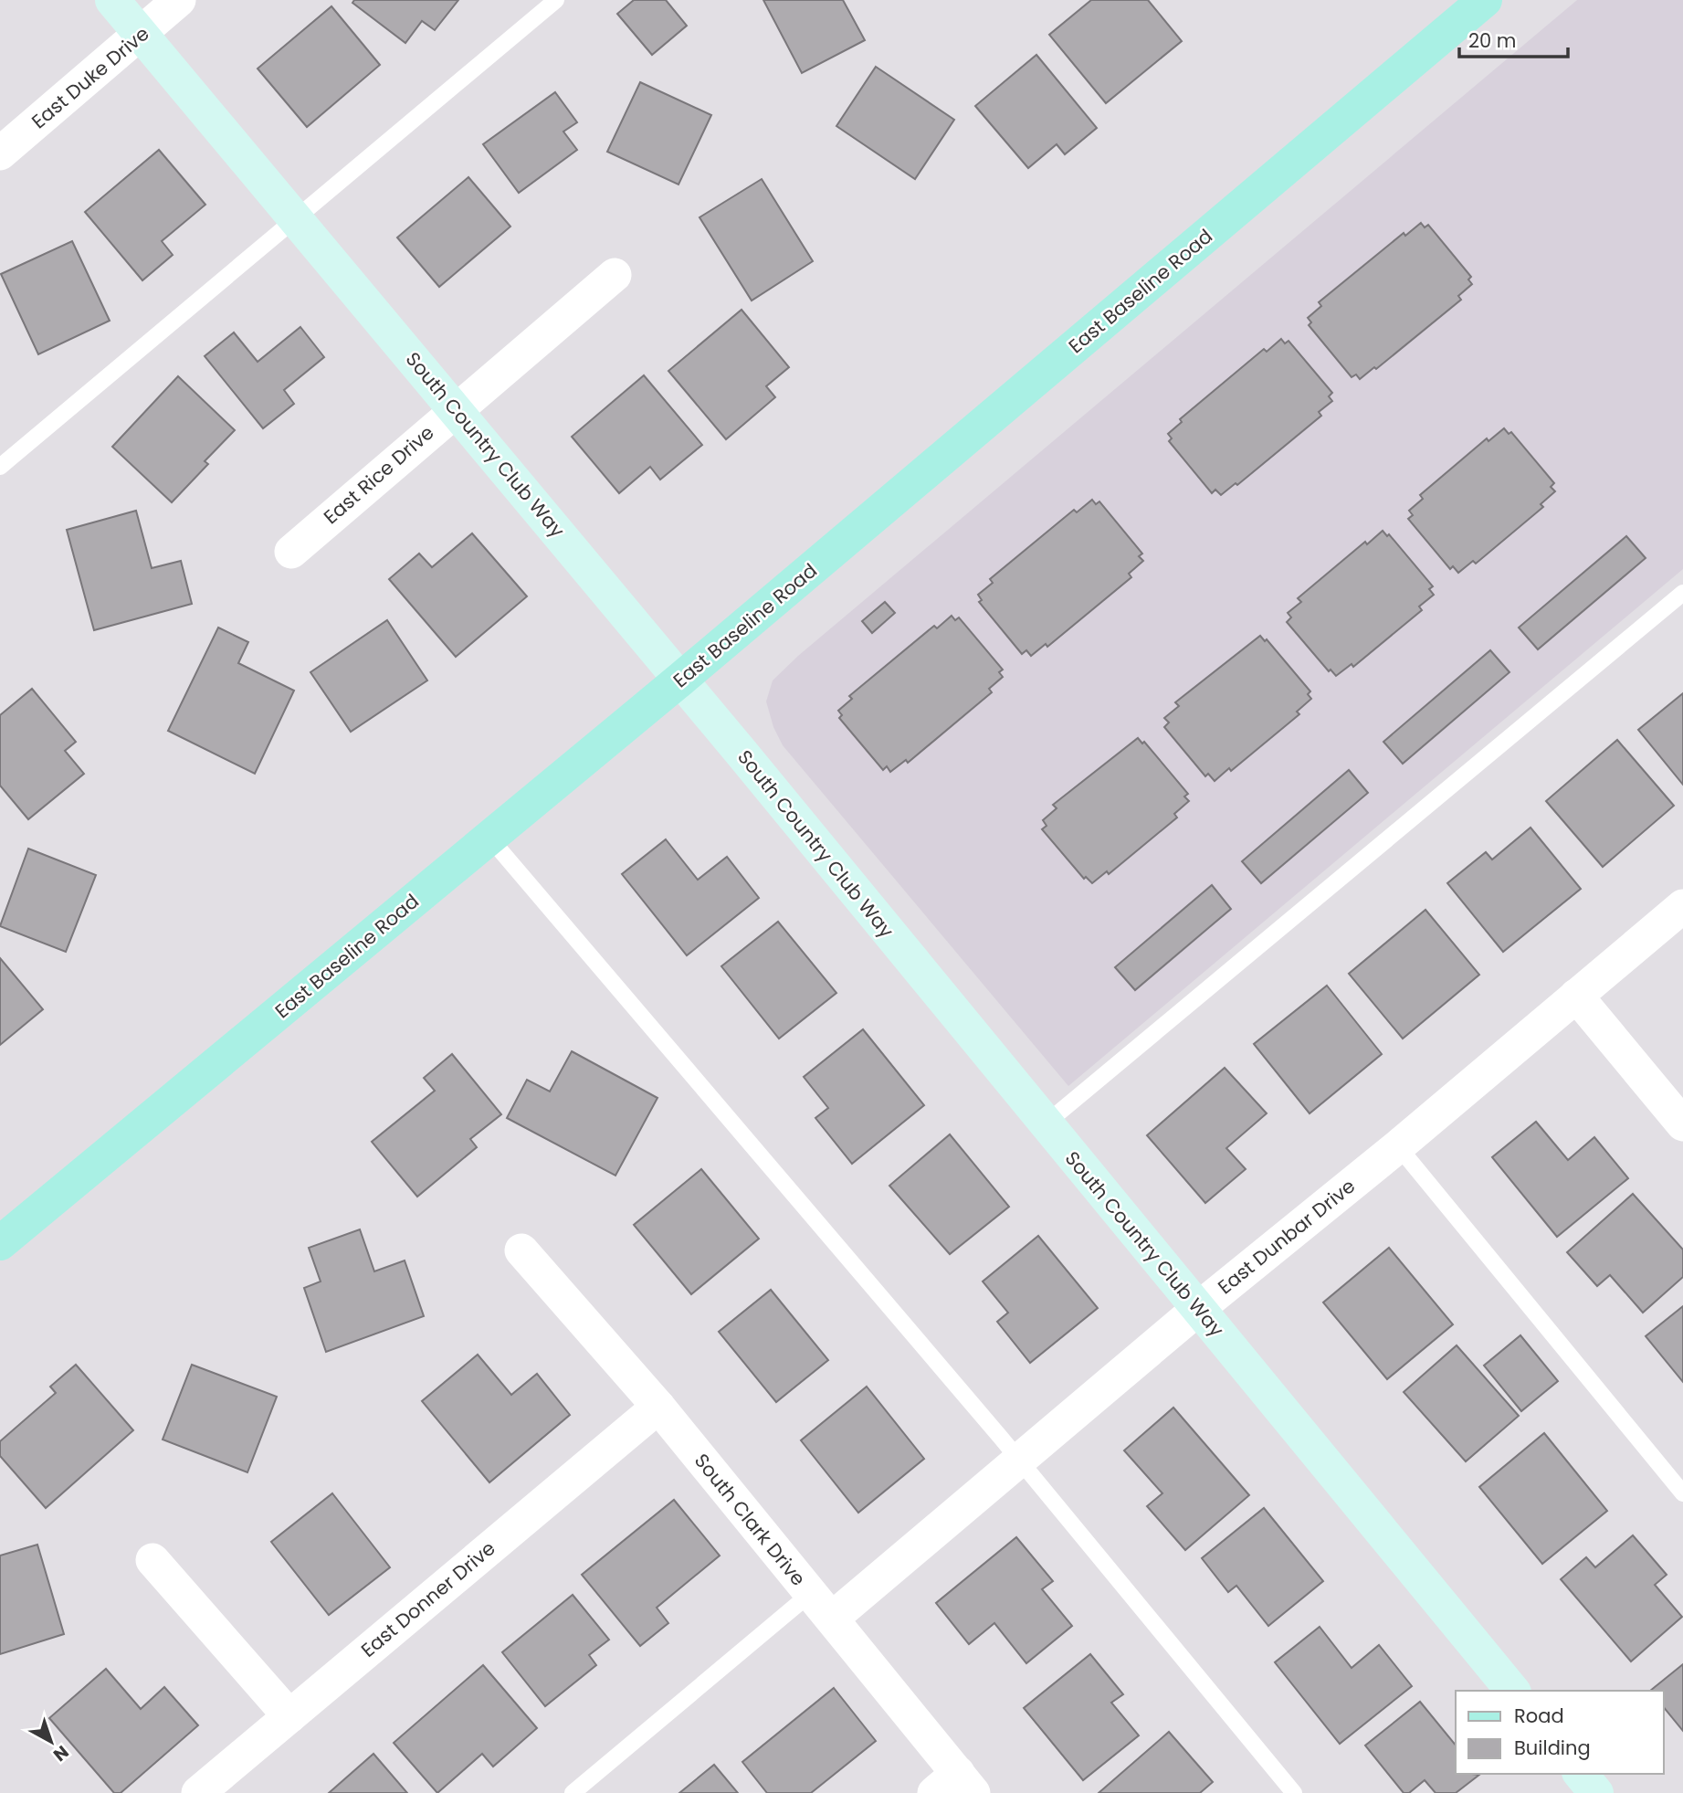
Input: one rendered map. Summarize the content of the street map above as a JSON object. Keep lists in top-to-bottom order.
{
  "streets": {
    "main road": ["East Baseline Road"],
    "street": [
      "East Duke Drive",
      "South Country Club Way",
      "East Rice Drive",
      "East Dunbar Drive",
      "South Clark Drive",
      "East Donner Drive"
    ]
  },
  "crossings": [
    ["East Duke Drive", "South Country Club Way"],
    ["East Baseline Road", "South Country Club Way"],
    ["South Country Club Way", "East Rice Drive"],
    ["South Country Club Way", "East Dunbar Drive"],
    ["East Dunbar Drive", "South Clark Drive"],
    ["South Clark Drive", "East Donner Drive"]
  ],
  "legend": ["Road", "Building"],
  "scale_bar": "20 m",
  "north": "bottom right"
}
